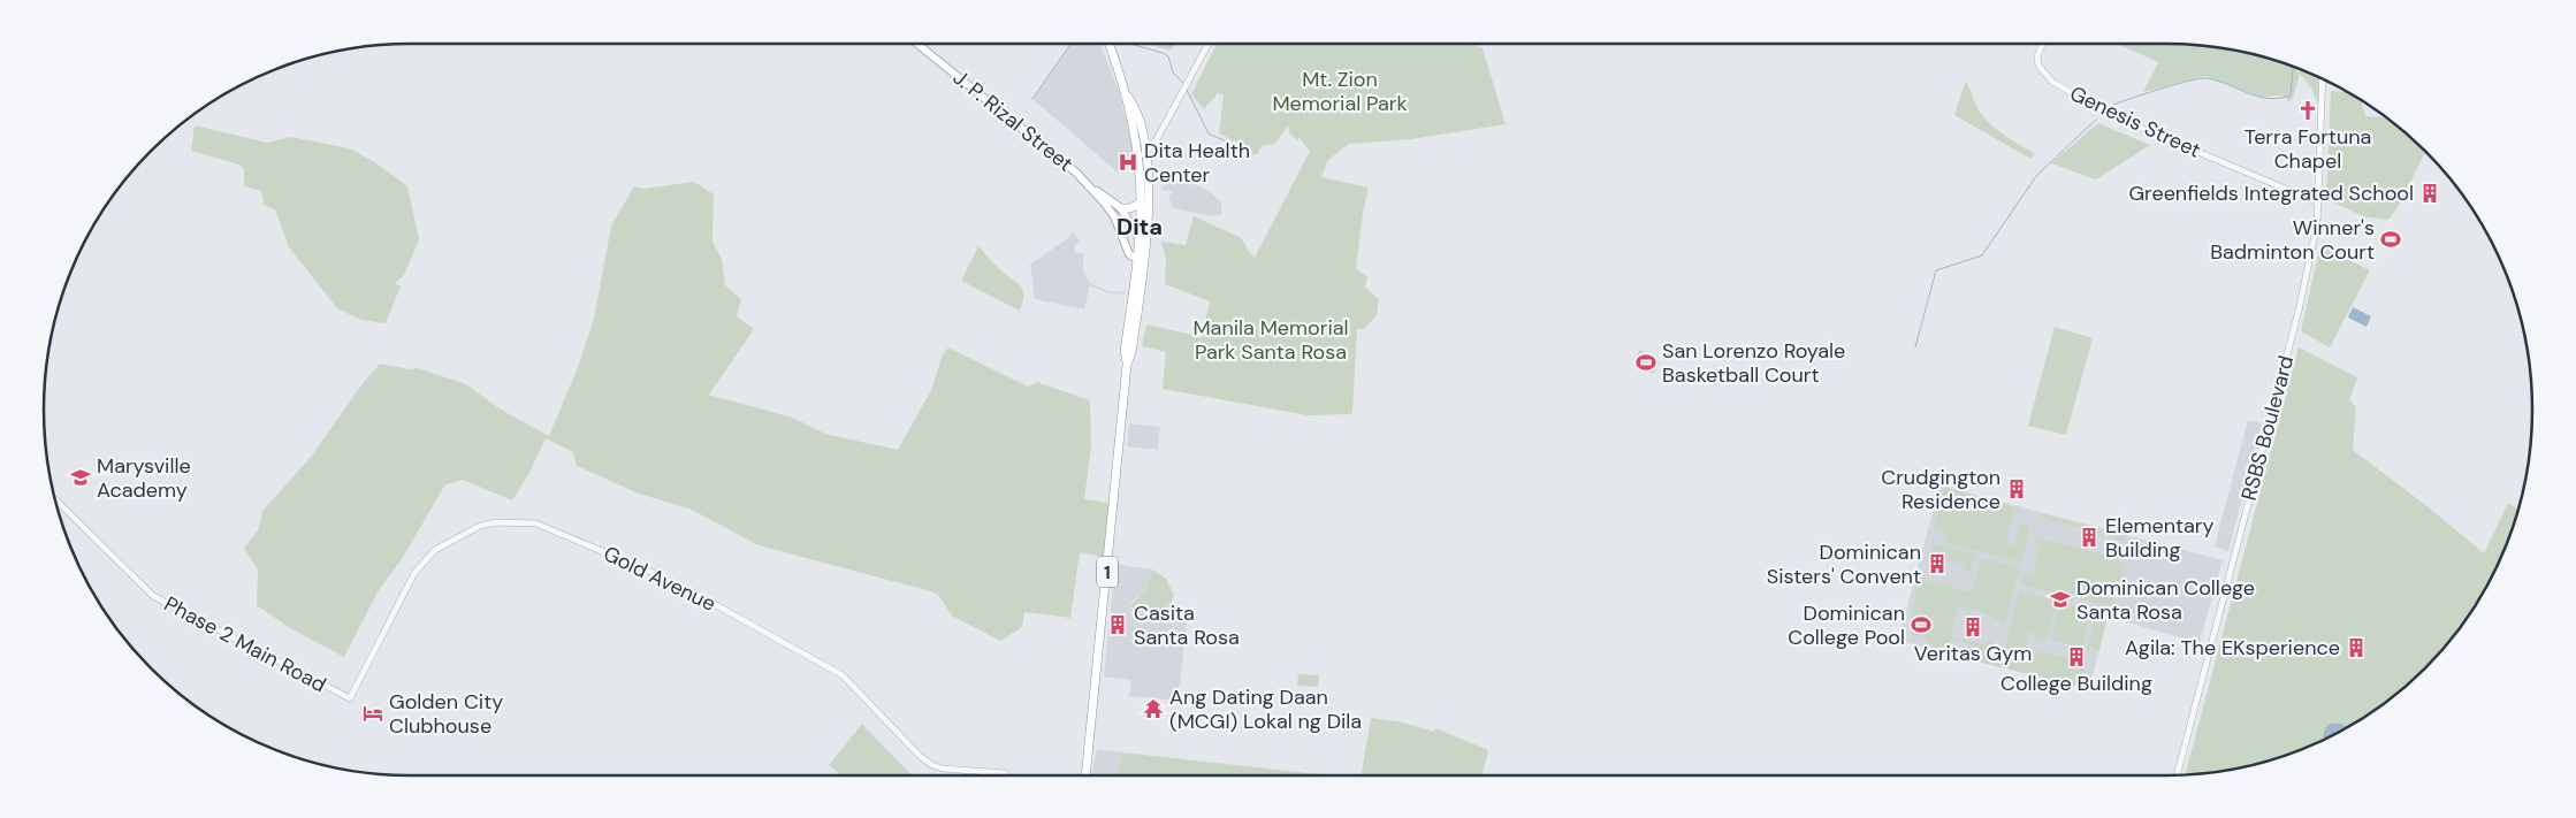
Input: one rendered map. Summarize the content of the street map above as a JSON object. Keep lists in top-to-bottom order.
{
  "streets": {
    "highway": ["1"],
    "main road": ["J. P. Rizal Street"],
    "street": [
      "Genesis Street",
      "RSBS Boulevard",
      "Gold Avenue",
      "Phase 2 Main Road"
    ]
  },
  "crossings": [
    ["J. P. Rizal Street", "1"],
    ["Genesis Street", "RSBS Boulevard"],
    ["Gold Avenue", "Phase 2 Main Road"]
  ],
  "districts": ["Dita"],
  "parks": ["Mt. Zion Memorial Park", "Manila Memorial Park Santa Rosa"],
  "places": {
    "church": ["Terra Fortuna Chapel"],
    "hospital": ["Dita Health Center"],
    "building": [
      "Greenfields Integrated School",
      "Crudgington Residence",
      "Elementary Building",
      "Dominican Sisters' Convent",
      "Casita Santa Rosa",
      "Veritas Gym",
      "Agila: The EKsperience",
      "College Building"
    ],
    "sports": ["Winner's Badminton Court", "San Lorenzo Royale Basketball Court", "Dominican College Pool"],
    "school or university": ["Marysville Academy", "Dominican College Santa Rosa"],
    "temple": ["Ang Dating Daan (MCGI) Lokal ng Dila"],
    "hotel": ["Golden City Clubhouse"]
  }
}
